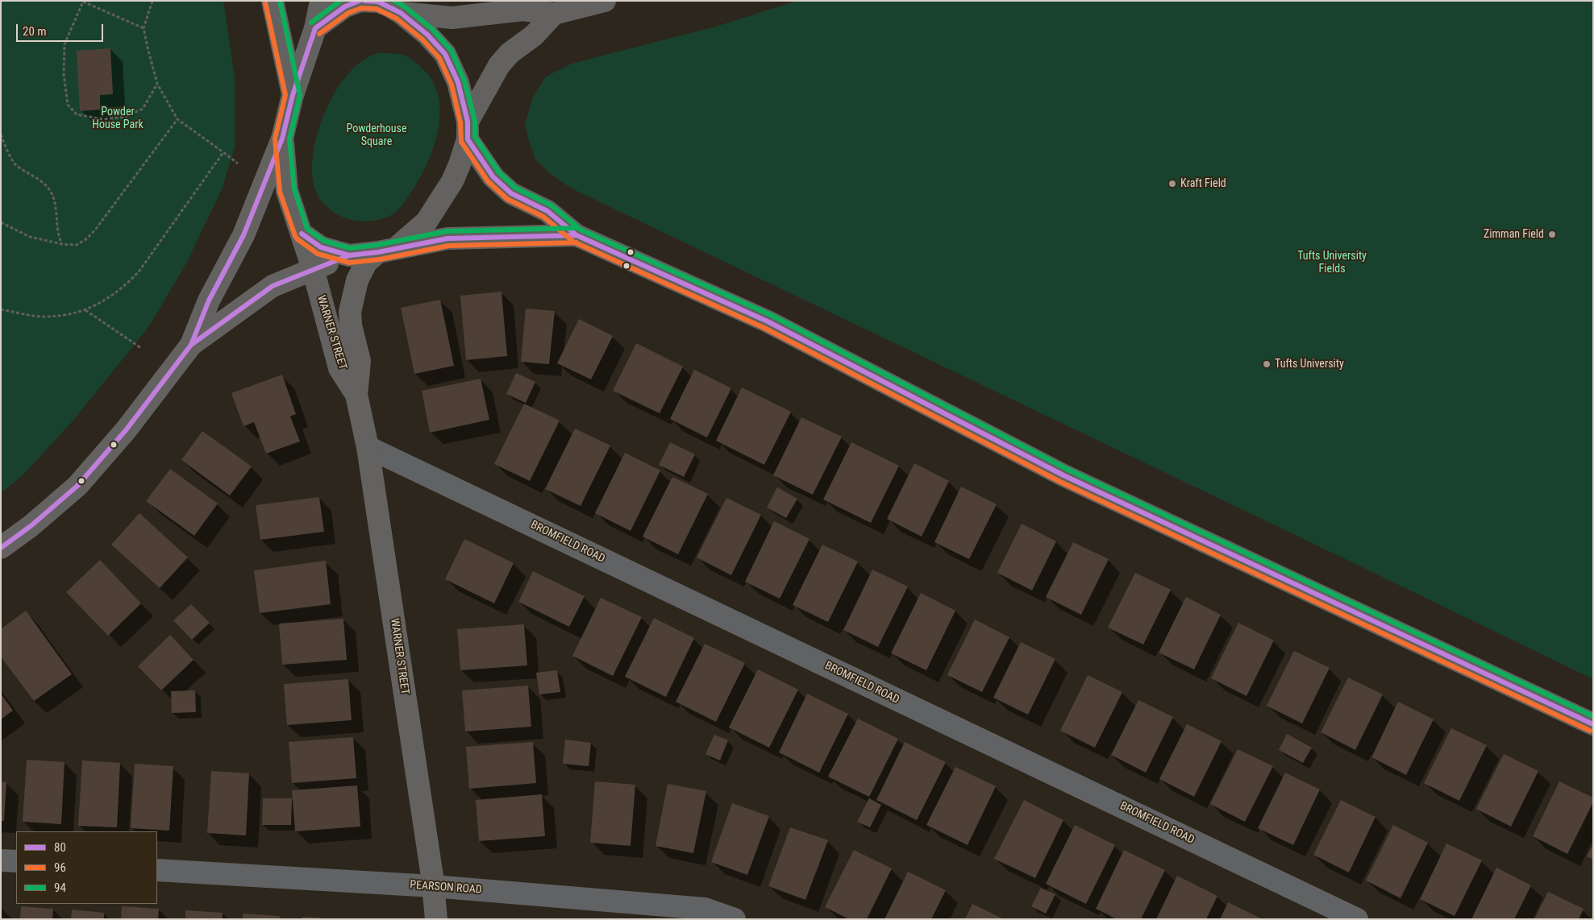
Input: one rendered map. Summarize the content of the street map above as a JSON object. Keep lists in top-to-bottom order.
{
  "streets": {
    "main road": ["WARNER STREET"],
    "street": ["BROMFIELD ROAD", "PEARSON ROAD"]
  },
  "crossings": [
    ["WARNER STREET", "BROMFIELD ROAD"],
    ["WARNER STREET", "PEARSON ROAD"]
  ],
  "parks": ["Powder House Park", "Powderhouse Square", "Tufts University Fields"],
  "places": ["Kraft Field", "Zimman Field", "Tufts University"],
  "lines": ["transit line 80", "transit line 94", "transit line 96"],
  "legend": ["80", "96", "94"],
  "scale_bar": "20 m"
}
